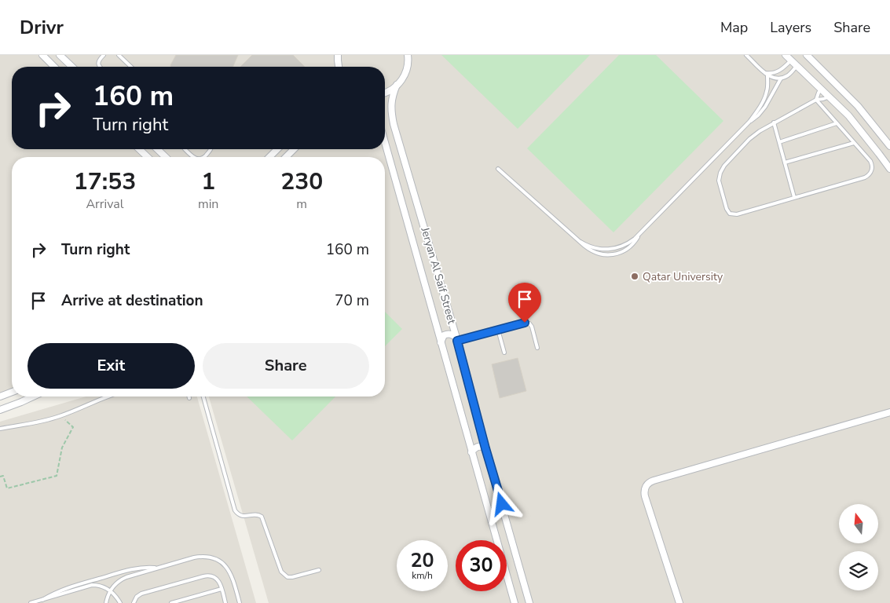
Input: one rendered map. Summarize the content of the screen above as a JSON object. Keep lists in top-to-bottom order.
{
  "streets": {
    "street": ["Jeryan Al Saif Street"]
  },
  "places": ["Qatar University"],
  "north": "top",
  "page": {
    "header": "Drivr",
    "nav": ["Map", "Layers", "Share"],
    "turn": ["160 m", "Turn right"],
    "eta": [
      "17:53",
      "Arrival",
      "1",
      "min",
      "230",
      "m"
    ],
    "list": [
      {
        "name": "Turn right",
        "value": "160 m"
      },
      {
        "name": "Arrive at destination",
        "value": "70 m"
      }
    ],
    "buttons": ["Exit", "Share"],
    "speed": "20 km/h",
    "limit": "30"
  }
}
